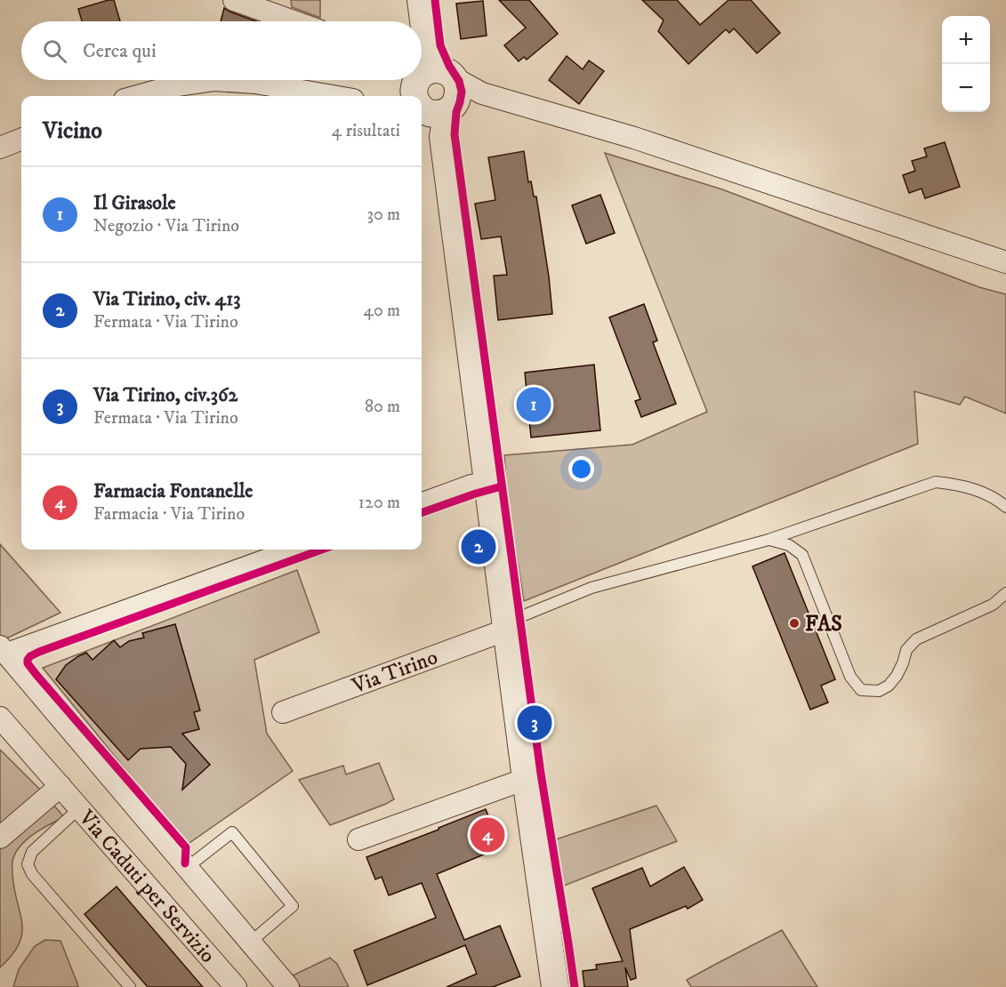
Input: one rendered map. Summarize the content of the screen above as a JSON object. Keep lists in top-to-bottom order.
{
  "streets": {
    "street": ["Via Tirino", "Via Caduti per Servizio"]
  },
  "places": ["FAS"],
  "page": {
    "map_buttons": ["+", "−"],
    "search": "Cerca qui",
    "heading": ["Vicino", "4 risultati"],
    "list": [
      {
        "mark": "1",
        "name": "Il Girasole",
        "note": "Negozio · Via Tirino",
        "value": "30 m"
      },
      {
        "mark": "2",
        "name": "Via Tirino, civ. 413",
        "note": "Fermata · Via Tirino",
        "value": "40 m"
      },
      {
        "mark": "3",
        "name": "Via Tirino, civ.362",
        "note": "Fermata · Via Tirino",
        "value": "80 m"
      },
      {
        "mark": "4",
        "name": "Farmacia Fontanelle",
        "note": "Farmacia · Via Tirino",
        "value": "120 m"
      }
    ],
    "pins": [
      "1",
      "2",
      "3",
      "4"
    ]
  }
}
